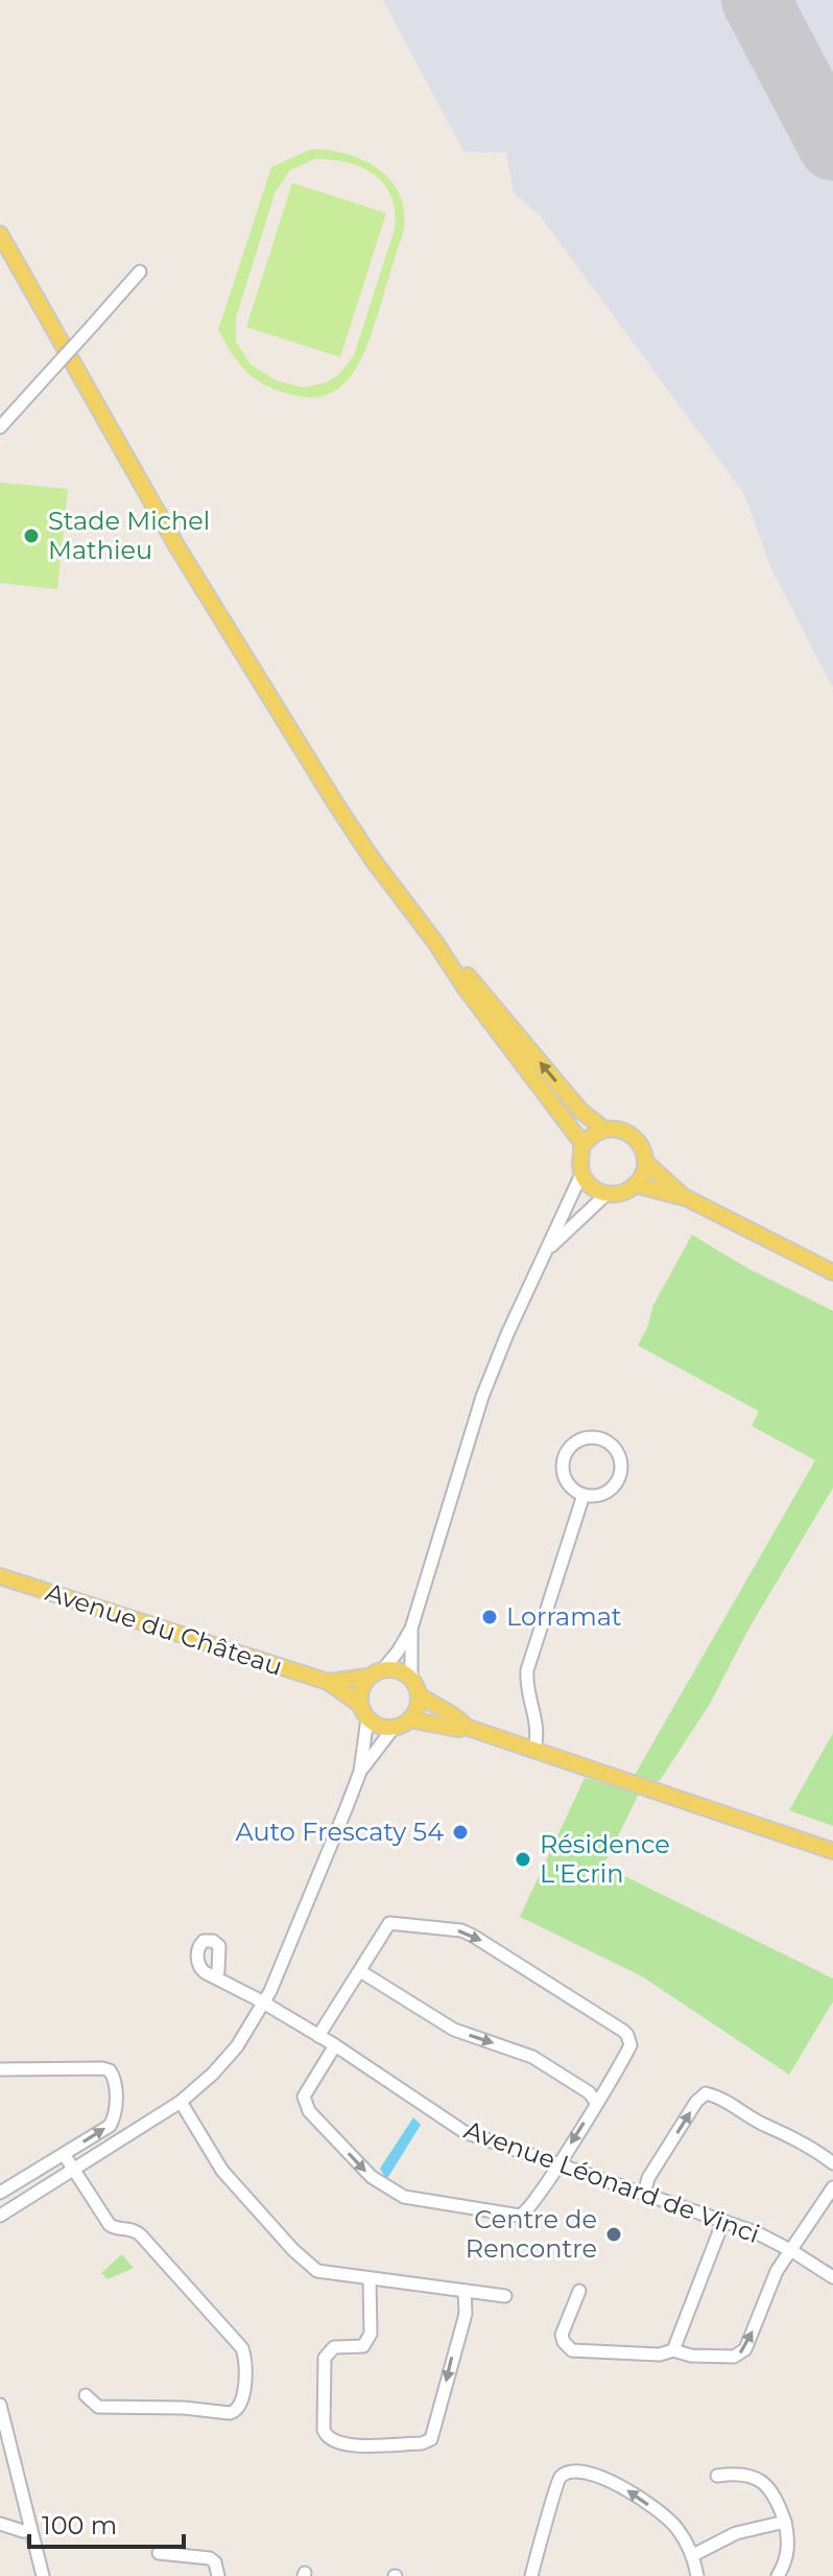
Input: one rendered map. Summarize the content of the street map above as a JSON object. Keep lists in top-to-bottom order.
{
  "streets": {
    "main road": ["Avenue du Château"],
    "street": ["Avenue Léonard de Vinci"]
  },
  "places": [
    "Stade Michel Mathieu",
    "Lorramat",
    "Auto Frescaty 54",
    "Résidence L'Ecrin",
    "Centre de Rencontre"
  ],
  "scale_bar": "100 m"
}
